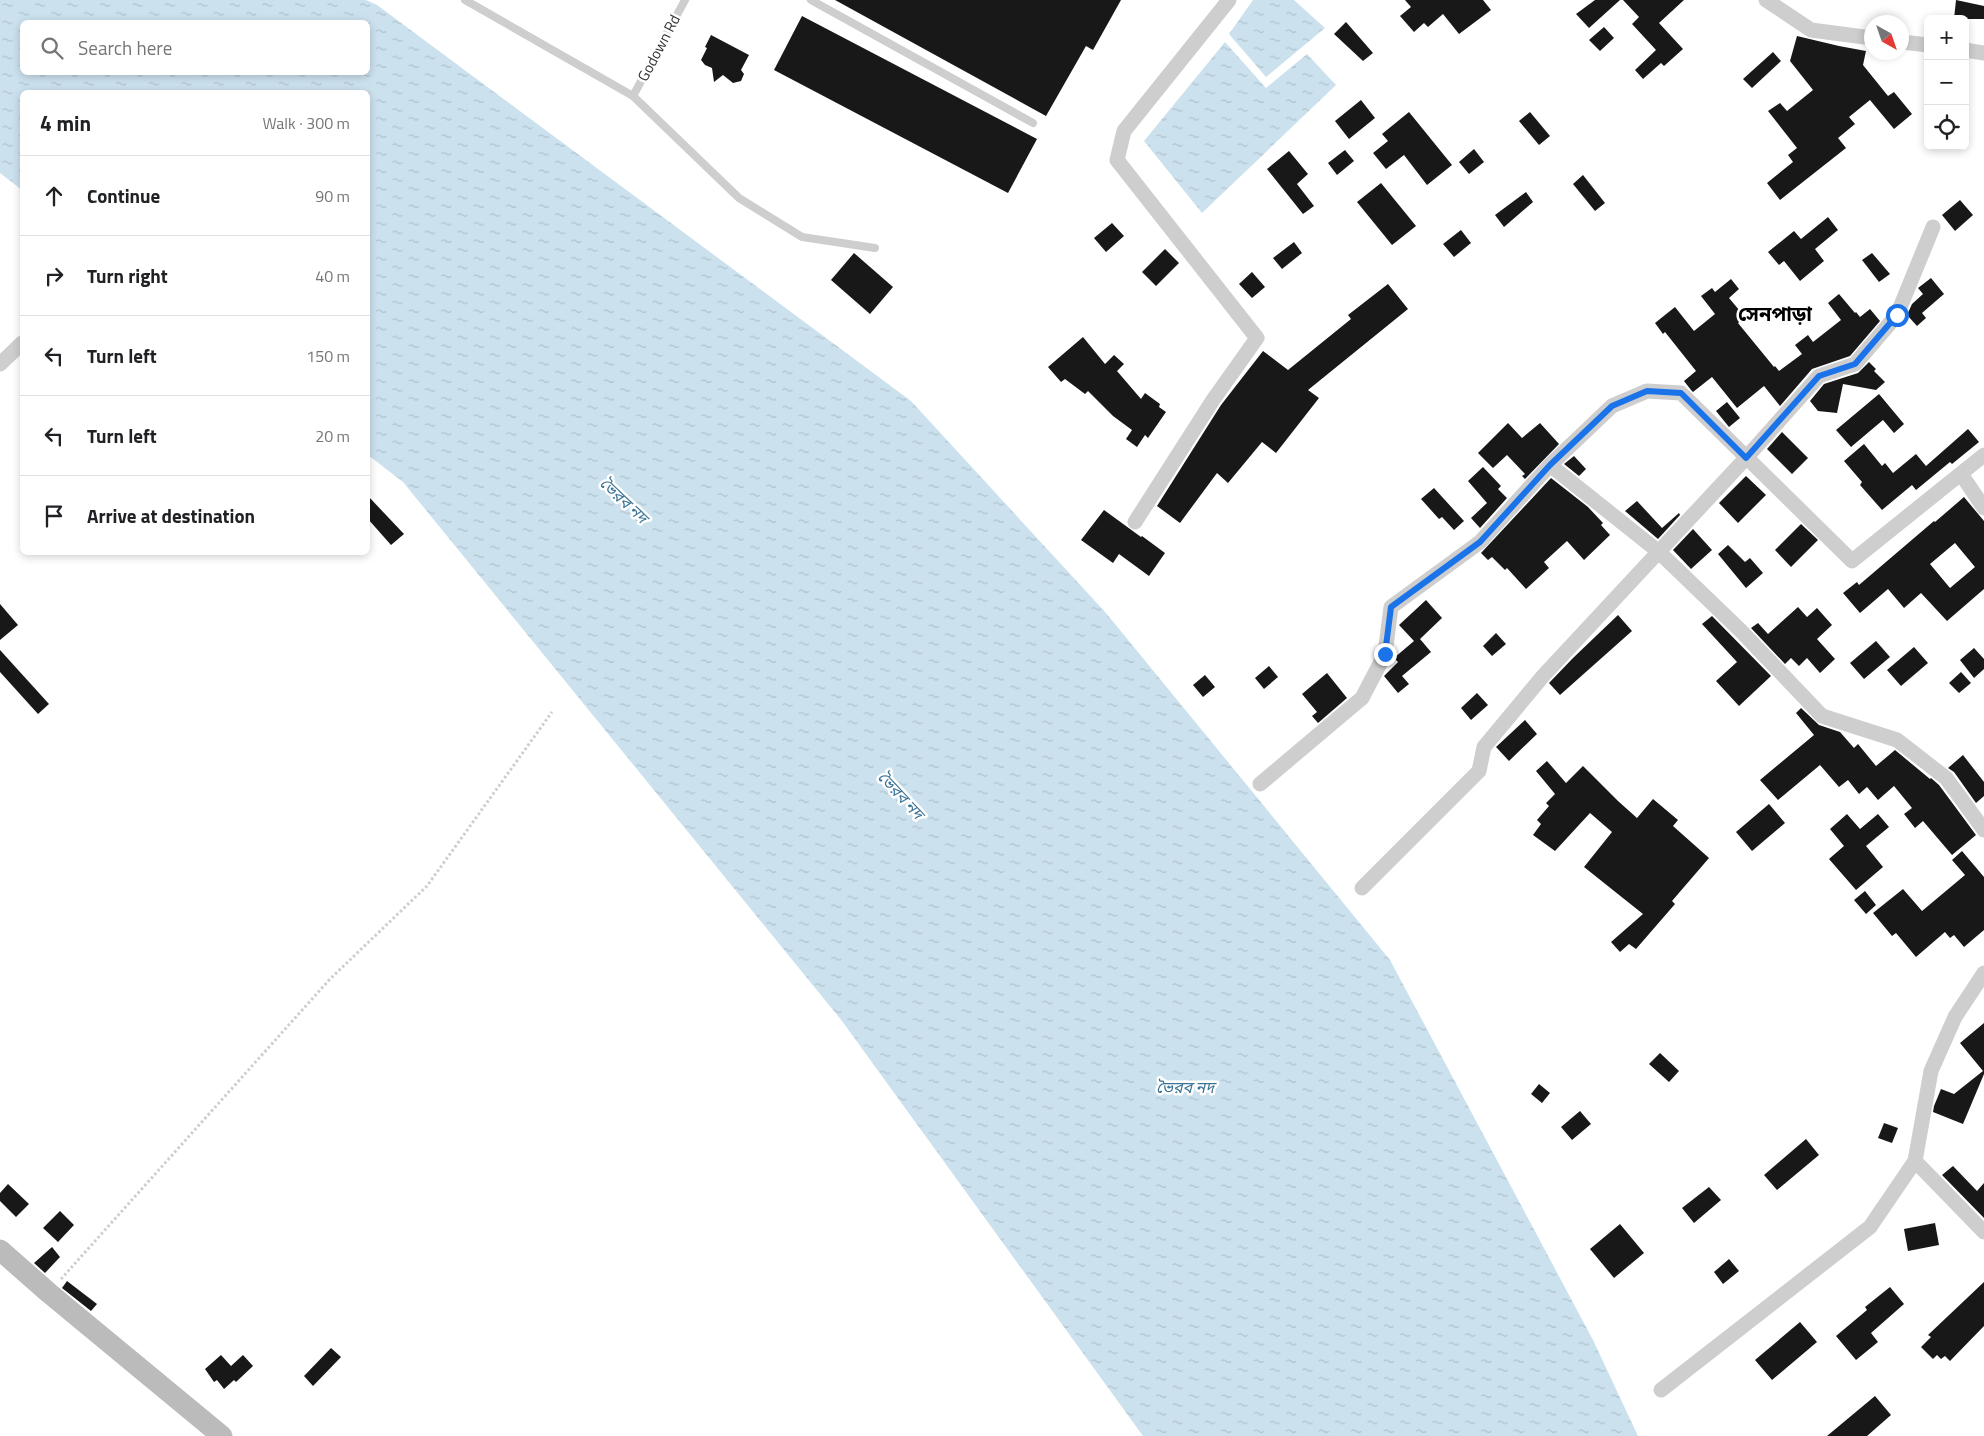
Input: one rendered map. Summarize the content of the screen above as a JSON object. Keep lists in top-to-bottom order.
{
  "streets": {
    "lane": ["Godown Rd"]
  },
  "districts": ["সেনপাড়া"],
  "water": ["ভৈরব নদ"],
  "north": "bottom right",
  "page": {
    "map_buttons": ["+", "−"],
    "search": "Search here",
    "heading": ["4 min", "Walk · 300 m"],
    "list": [
      ["Continue", "90 m"],
      ["Turn right", "40 m"],
      ["Turn left", "150 m"],
      ["Turn left", "20 m"],
      "Arrive at destination"
    ]
  }
}
